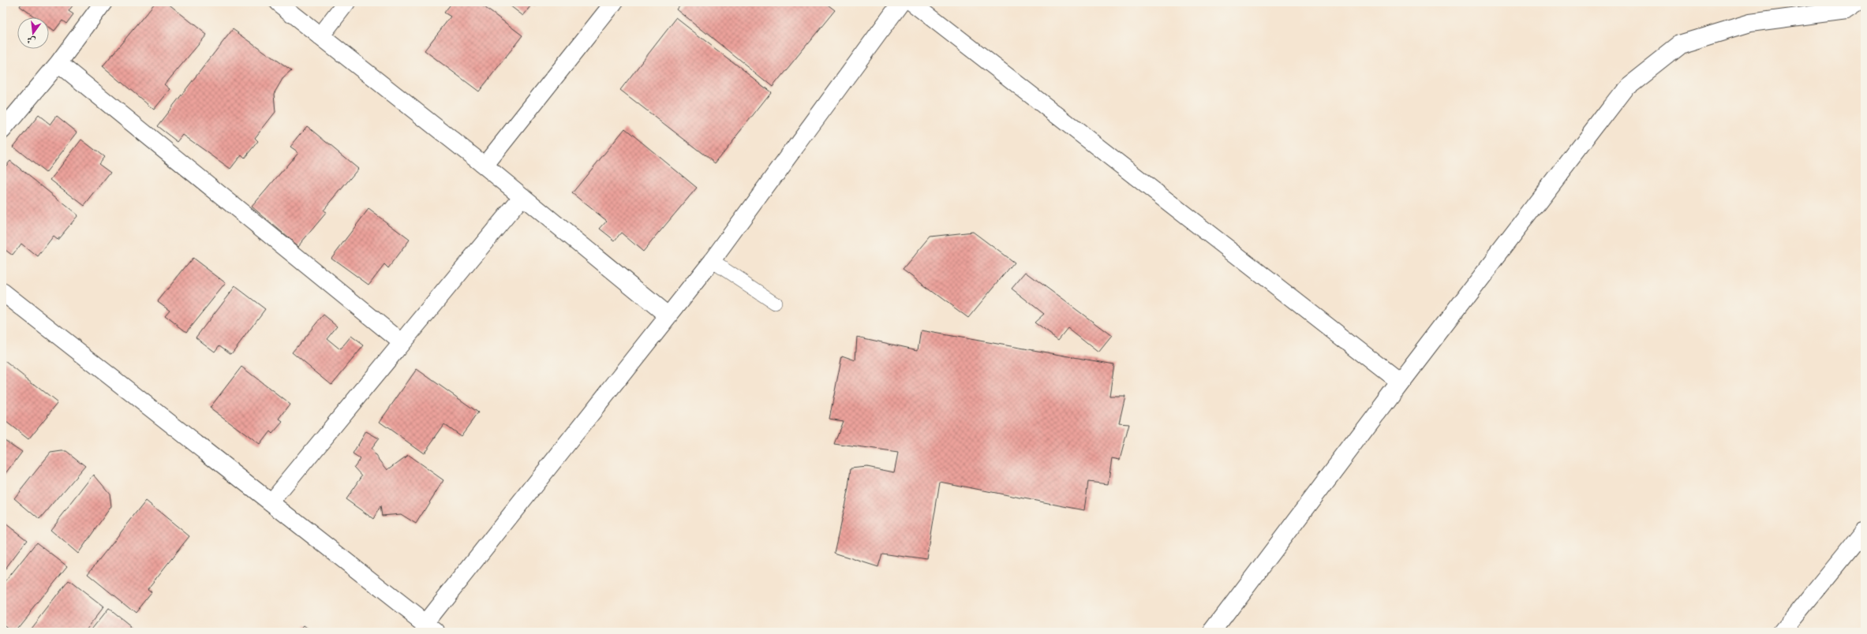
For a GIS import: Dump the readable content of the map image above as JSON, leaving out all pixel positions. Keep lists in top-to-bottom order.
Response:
{
  "north": "bottom"
}
